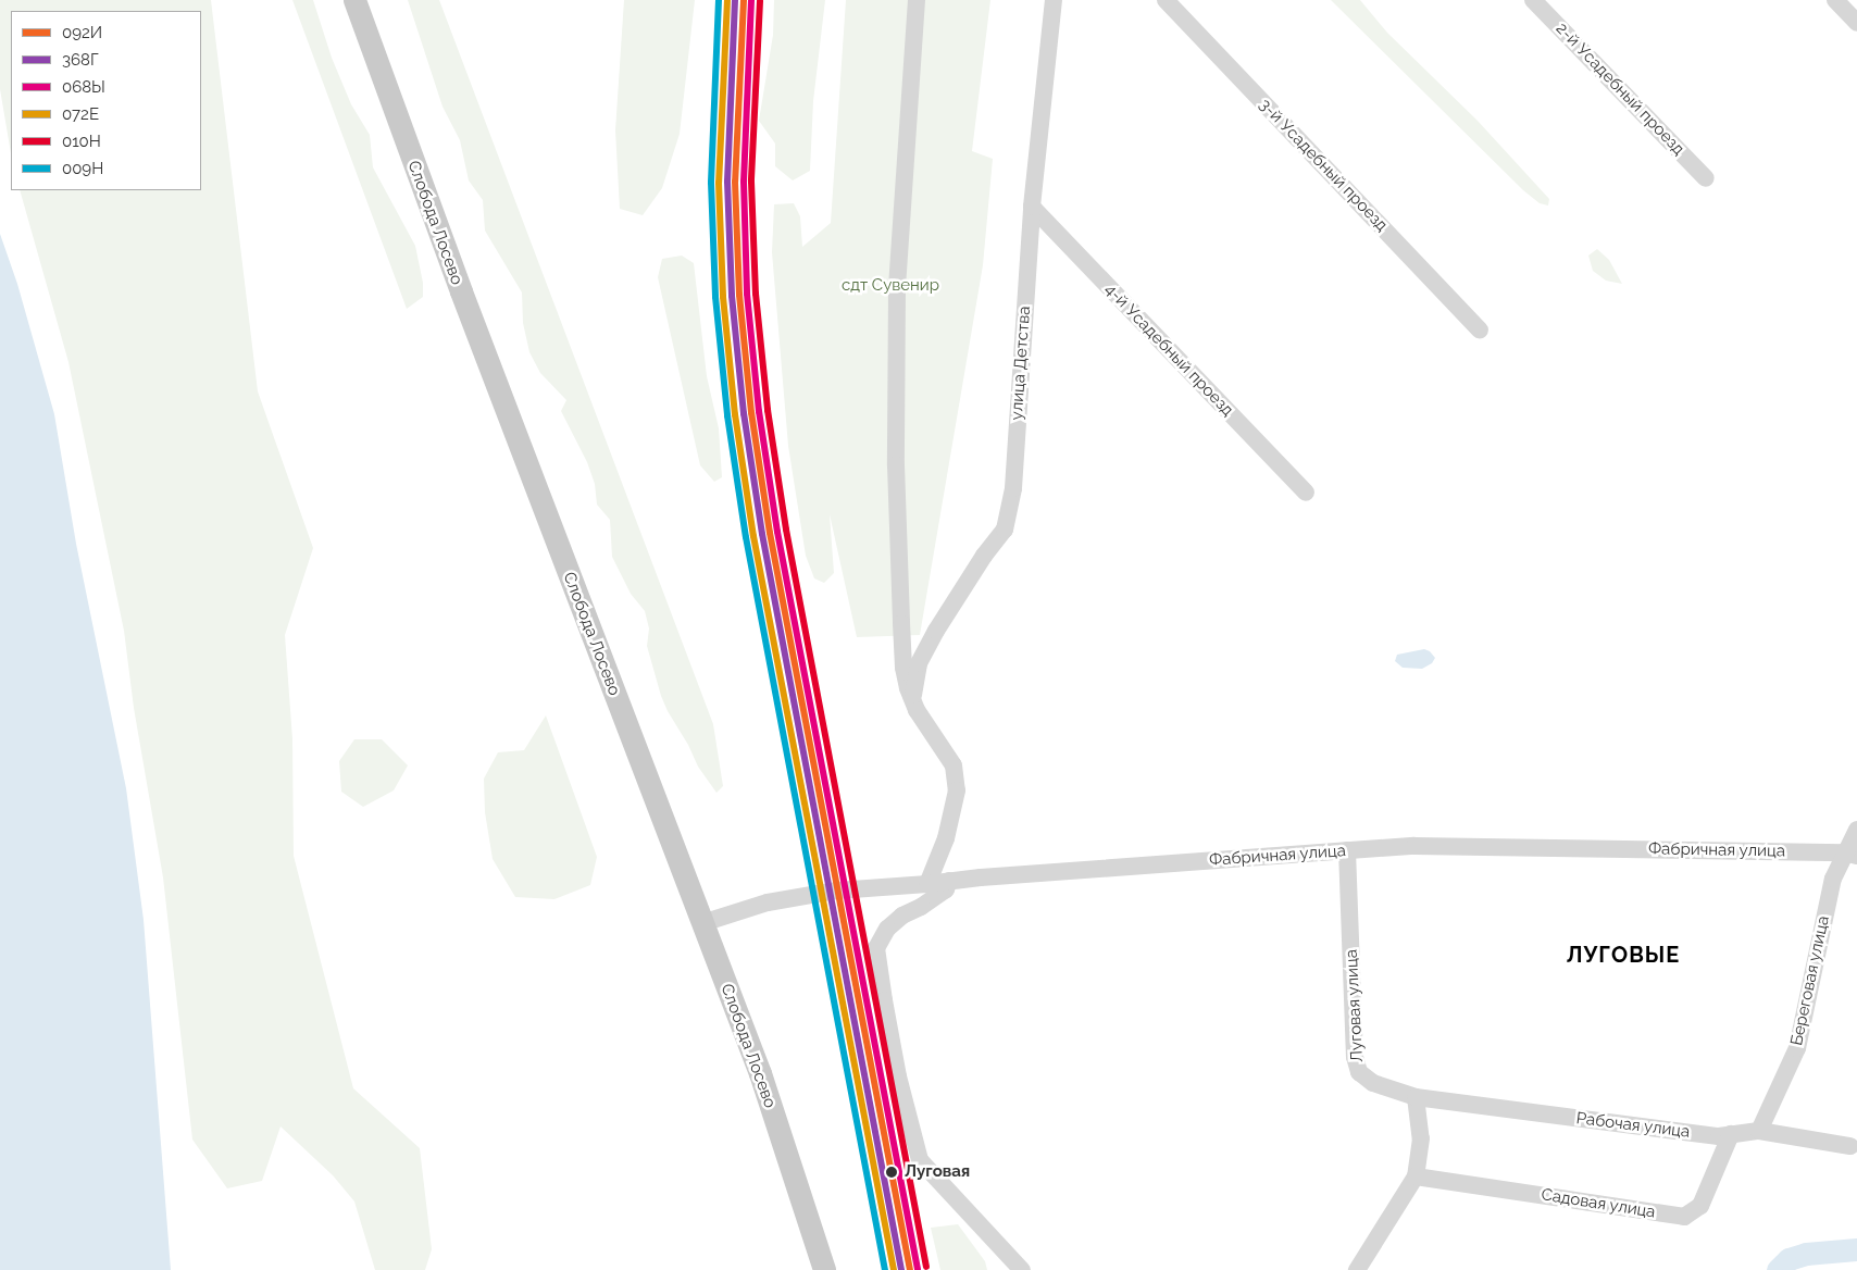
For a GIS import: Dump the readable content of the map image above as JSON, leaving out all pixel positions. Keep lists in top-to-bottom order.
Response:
{
  "streets": {
    "main road": ["Слобода Лосево"],
    "street": [
      "2-й Усадебный проезд",
      "3-й Усадебный проезд",
      "4-й Усадебный проезд",
      "улица Детства",
      "Фабричная улица",
      "Береговая улица",
      "Луговая улица",
      "Рабочая улица",
      "Садовая улица"
    ]
  },
  "crossings": [
    ["Слобода Лосево", "Фабричная улица"],
    ["4-й Усадебный проезд", "улица Детства"],
    ["Фабричная улица", "Береговая улица"],
    ["Фабричная улица", "Луговая улица"],
    ["Береговая улица", "Рабочая улица"],
    ["Луговая улица", "Рабочая улица"],
    ["Рабочая улица", "Садовая улица"]
  ],
  "districts": ["ЛУГОВЫЕ"],
  "parks": ["сдт Сувенир"],
  "places": ["Луговая"],
  "lines": [
    "transit line 092И",
    "transit line 368Г",
    "transit line 068Ы",
    "transit line 072Е",
    "transit line 009Н",
    "transit line 010Н"
  ],
  "legend": [
    "092И",
    "368Г",
    "068Ы",
    "072Е",
    "010Н",
    "009Н"
  ]
}
